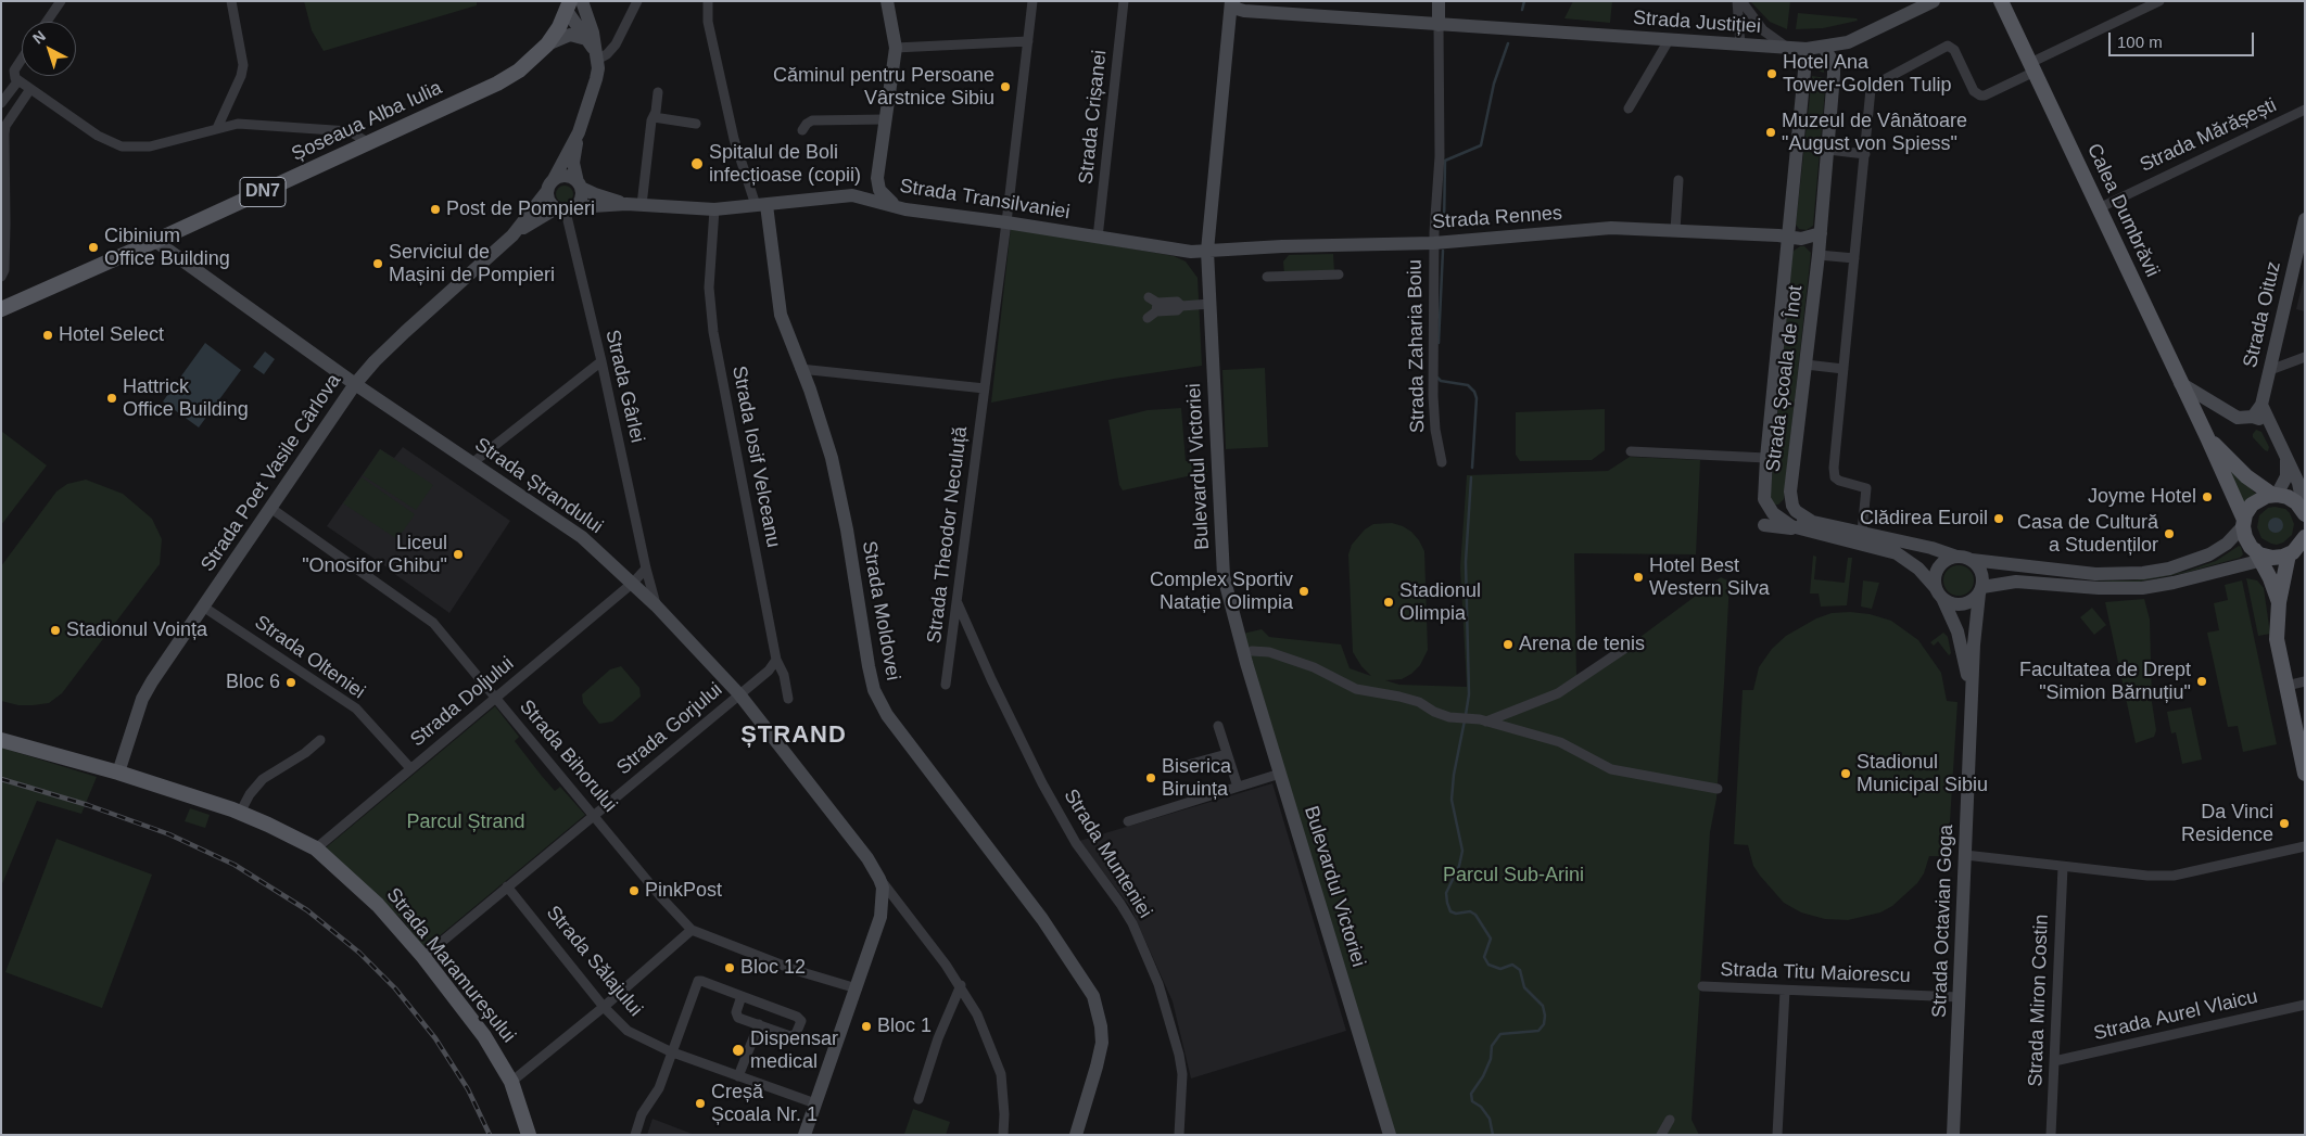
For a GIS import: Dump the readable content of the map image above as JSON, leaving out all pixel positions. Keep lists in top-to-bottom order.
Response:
{
  "streets": {
    "main road": [
      "Șoseaua Alba Iulia",
      "DN7",
      "Calea Dumbrăvii",
      "Strada Maramureșului"
    ],
    "street": [
      "Strada Justiției",
      "Strada Crișanei",
      "Strada Mărășești",
      "Strada Transilvaniei",
      "Strada Rennes",
      "Strada Oituz",
      "Strada Zaharia Boiu",
      "Strada Școala de Înot",
      "Strada Gârlei",
      "Strada Iosif Velceanu",
      "Bulevardul Victoriei",
      "Strada Poet Vasile Cârlova",
      "Strada Ștrandului",
      "Strada Theodor Neculuță",
      "Strada Moldovei",
      "Strada Olteniei",
      "Strada Doljului",
      "Strada Gorjului",
      "Strada Bihorului",
      "Strada Munteniei",
      "Strada Octavian Goga",
      "Strada Sălajului",
      "Strada Titu Maiorescu",
      "Strada Miron Costin",
      "Strada Aurel Vlaicu"
    ]
  },
  "crossings": [
    ["Strada Justiției", "Strada Zaharia Boiu"],
    ["Strada Justiției", "Strada Școala de Înot"],
    ["Strada Justiției", "Bulevardul Victoriei"],
    ["Strada Crișanei", "Strada Transilvaniei"],
    ["Șoseaua Alba Iulia", "Strada Ștrandului"],
    ["Strada Mărășești", "Calea Dumbrăvii"],
    ["Strada Transilvaniei", "Strada Rennes"],
    ["Strada Transilvaniei", "Strada Gârlei"],
    ["Strada Transilvaniei", "Strada Iosif Velceanu"],
    ["Strada Transilvaniei", "Bulevardul Victoriei"],
    ["Strada Transilvaniei", "Strada Poet Vasile Cârlova"],
    ["Strada Transilvaniei", "Strada Theodor Neculuță"],
    ["Strada Transilvaniei", "Strada Moldovei"],
    ["Strada Rennes", "Strada Zaharia Boiu"],
    ["Strada Rennes", "Strada Școala de Înot"],
    ["Strada Rennes", "Bulevardul Victoriei"],
    ["Strada Școala de Înot", "Strada Octavian Goga"],
    ["Strada Gârlei", "Strada Poet Vasile Cârlova"],
    ["Strada Gârlei", "Strada Ștrandului"],
    ["Strada Poet Vasile Cârlova", "Strada Ștrandului"],
    ["Strada Poet Vasile Cârlova", "Strada Olteniei"],
    ["Strada Poet Vasile Cârlova", "Strada Bihorului"],
    ["Strada Poet Vasile Cârlova", "Strada Maramureșului"],
    ["Strada Ștrandului", "Strada Doljului"],
    ["Strada Ștrandului", "Strada Gorjului"],
    ["Strada Ștrandului", "Strada Bihorului"],
    ["Strada Theodor Neculuță", "Strada Munteniei"],
    ["Strada Olteniei", "Strada Doljului"],
    ["Strada Doljului", "Strada Bihorului"],
    ["Strada Doljului", "Strada Maramureșului"],
    ["Strada Gorjului", "Strada Bihorului"],
    ["Strada Gorjului", "Strada Sălajului"],
    ["Strada Gorjului", "Strada Maramureșului"],
    ["Strada Octavian Goga", "Strada Titu Maiorescu"],
    ["Strada Miron Costin", "Strada Aurel Vlaicu"]
  ],
  "districts": ["ȘTRAND"],
  "parks": ["Parcul Ștrand", "Parcul Sub-Arini"],
  "places": [
    "Hotel Ana Tower-Golden Tulip",
    "Căminul pentru Persoane Vârstnice Sibiu",
    "Muzeul de Vânătoare \"August von Spiess\"",
    "Spitalul de Boli infecțioase (copii)",
    "Post de Pompieri",
    "Cibinium Office Building",
    "Serviciul de Mașini de Pompieri",
    "Hotel Select",
    "Hattrick Office Building",
    "Joyme Hotel",
    "Clădirea Euroil",
    "Casa de Cultură a Studenților",
    "Liceul \"Onosifor Ghibu\"",
    "Hotel Best Western Silva",
    "Complex Sportiv Natație Olimpia",
    "Stadionul Olimpia",
    "Stadionul Voința",
    "Arena de tenis",
    "Facultatea de Drept \"Simion Bărnuțiu\"",
    "Bloc 6",
    "Stadionul Municipal Sibiu",
    "Biserica Biruința",
    "Da Vinci Residence",
    "PinkPost",
    "Bloc 12",
    "Bloc 1",
    "Dispensar medical",
    "Creșă Școala Nr. 1"
  ],
  "scale_bar": "100 m",
  "north": "top left"
}
